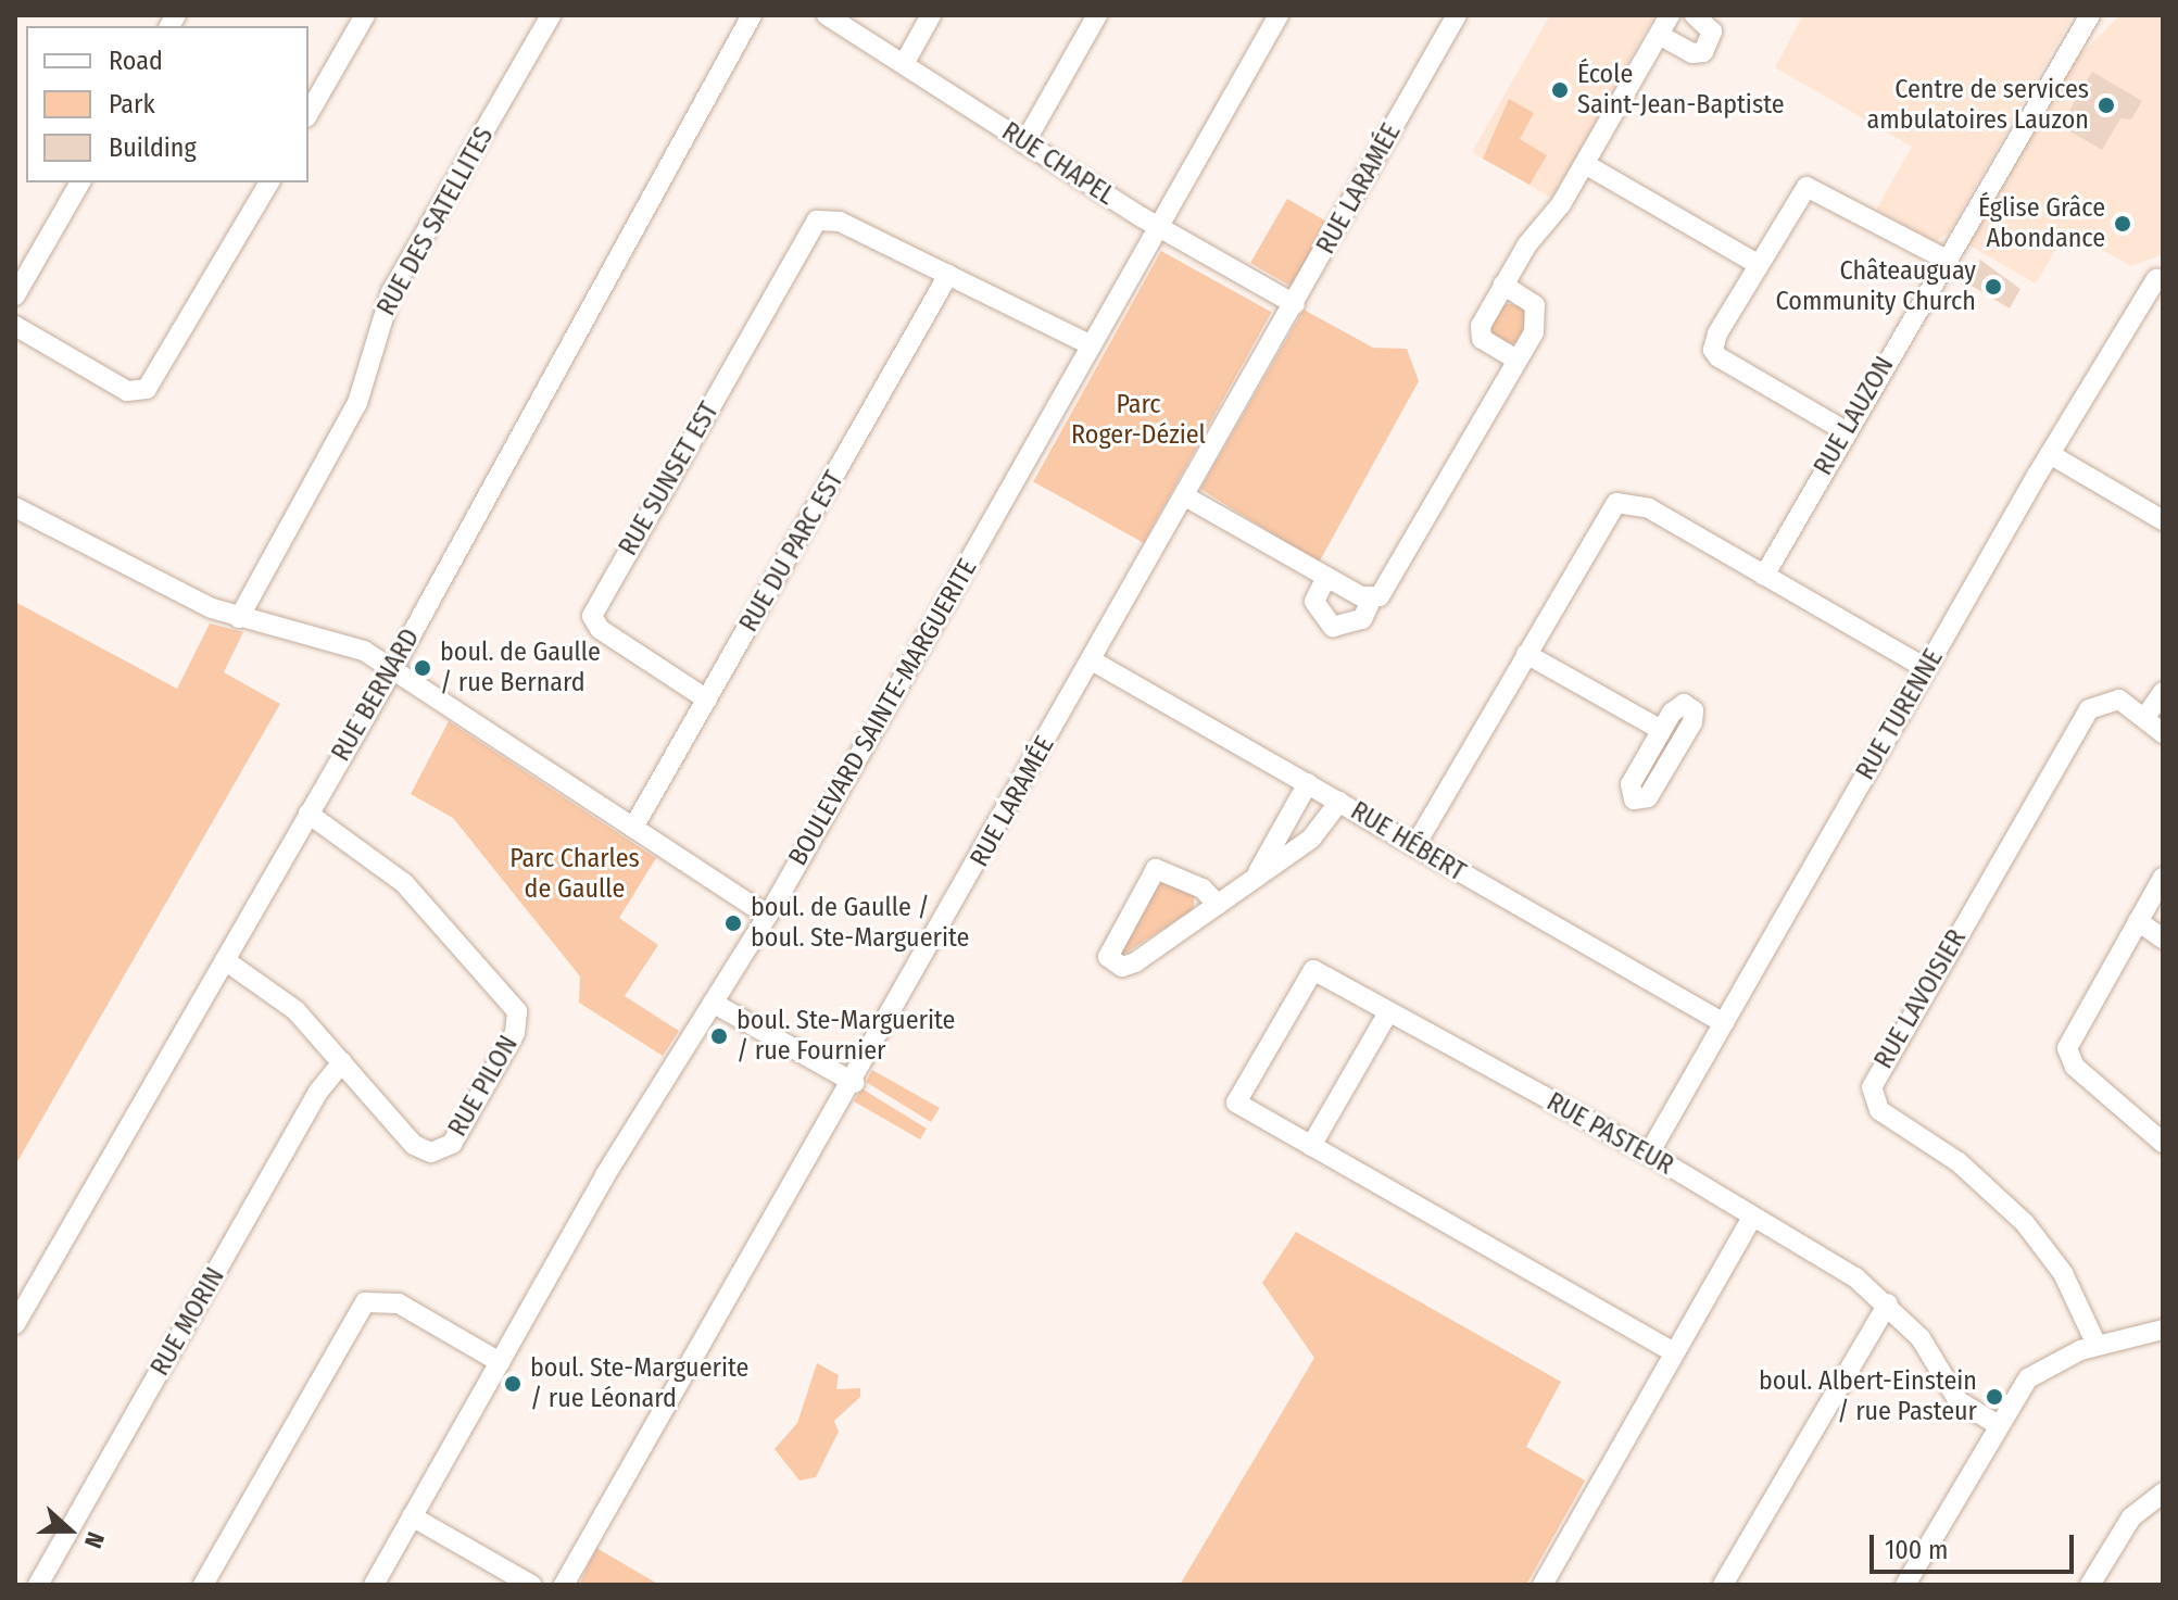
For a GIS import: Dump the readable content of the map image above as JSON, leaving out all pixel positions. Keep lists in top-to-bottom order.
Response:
{
  "streets": {
    "street": [
      "RUE CHAPEL",
      "RUE LARAMÉE",
      "RUE DES SATELLITES",
      "RUE LAUZON",
      "RUE SUNSET EST",
      "RUE DU PARC EST",
      "RUE BERNARD",
      "BOULEVARD SAINTE-MARGUERITE",
      "RUE TURENNE",
      "RUE HÉBERT",
      "RUE LAVOISIER",
      "RUE PILON",
      "RUE PASTEUR",
      "RUE MORIN"
    ]
  },
  "crossings": [
    ["RUE CHAPEL", "RUE LARAMÉE"],
    ["RUE CHAPEL", "BOULEVARD SAINTE-MARGUERITE"],
    ["RUE LARAMÉE", "RUE HÉBERT"],
    ["RUE SUNSET EST", "RUE DU PARC EST"],
    ["RUE BERNARD", "RUE PILON"],
    ["RUE TURENNE", "RUE HÉBERT"],
    ["RUE TURENNE", "RUE PASTEUR"],
    ["RUE PILON", "RUE MORIN"]
  ],
  "parks": ["Parc Roger-Déziel", "Parc Charles de Gaulle"],
  "places": [
    "École Saint-Jean-Baptiste",
    "Centre de services ambulatoires Lauzon",
    "Église Grâce Abondance",
    "Châteauguay Community Church",
    "boul. de Gaulle / rue Bernard",
    "boul. de Gaulle / boul. Ste-Marguerite",
    "boul. Ste-Marguerite / rue Fournier",
    "boul. Ste-Marguerite / rue Léonard",
    "boul. Albert-Einstein / rue Pasteur"
  ],
  "legend": ["Road", "Park", "Building"],
  "scale_bar": "100 m",
  "north": "right"
}
